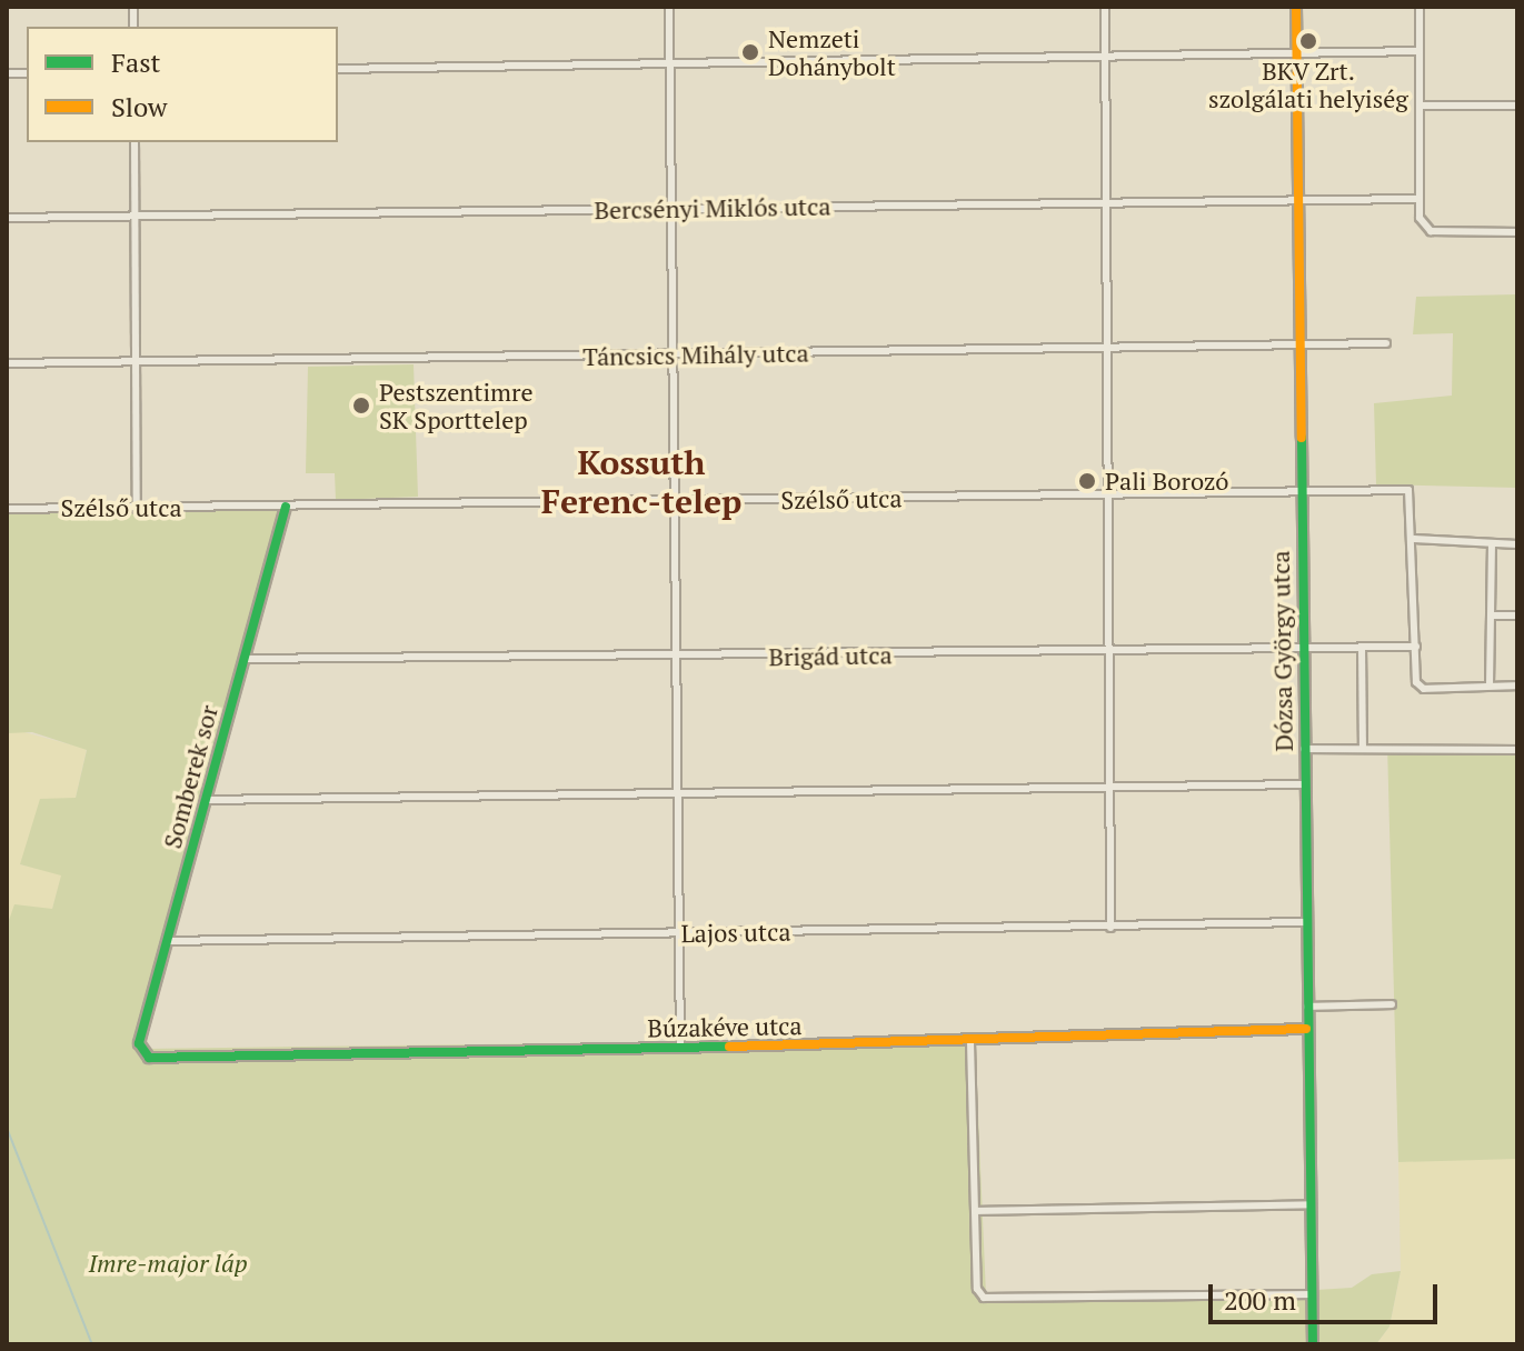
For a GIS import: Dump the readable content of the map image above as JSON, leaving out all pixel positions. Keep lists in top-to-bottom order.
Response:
{
  "streets": {
    "street": [
      "Bercsényi Miklós utca",
      "Táncsics Mihály utca",
      "Szélső utca",
      "Dózsa György utca",
      "Brigád utca",
      "Somberek sor",
      "Lajos utca",
      "Búzakéve utca"
    ]
  },
  "crossings": [
    ["Bercsényi Miklós utca", "Dózsa György utca"],
    ["Táncsics Mihály utca", "Dózsa György utca"],
    ["Szélső utca", "Dózsa György utca"],
    ["Szélső utca", "Somberek sor"],
    ["Dózsa György utca", "Brigád utca"],
    ["Dózsa György utca", "Lajos utca"],
    ["Dózsa György utca", "Búzakéve utca"],
    ["Brigád utca", "Somberek sor"],
    ["Somberek sor", "Lajos utca"],
    ["Somberek sor", "Búzakéve utca"]
  ],
  "districts": ["Kossuth Ferenc-telep"],
  "parks": ["Imre-major láp"],
  "places": [
    "BKV Zrt. szolgálati helyiség",
    "Nemzeti Dohánybolt",
    "Pestszentimre SK Sporttelep",
    "Pali Borozó"
  ],
  "legend": ["Fast", "Slow"],
  "scale_bar": "200 m"
}
